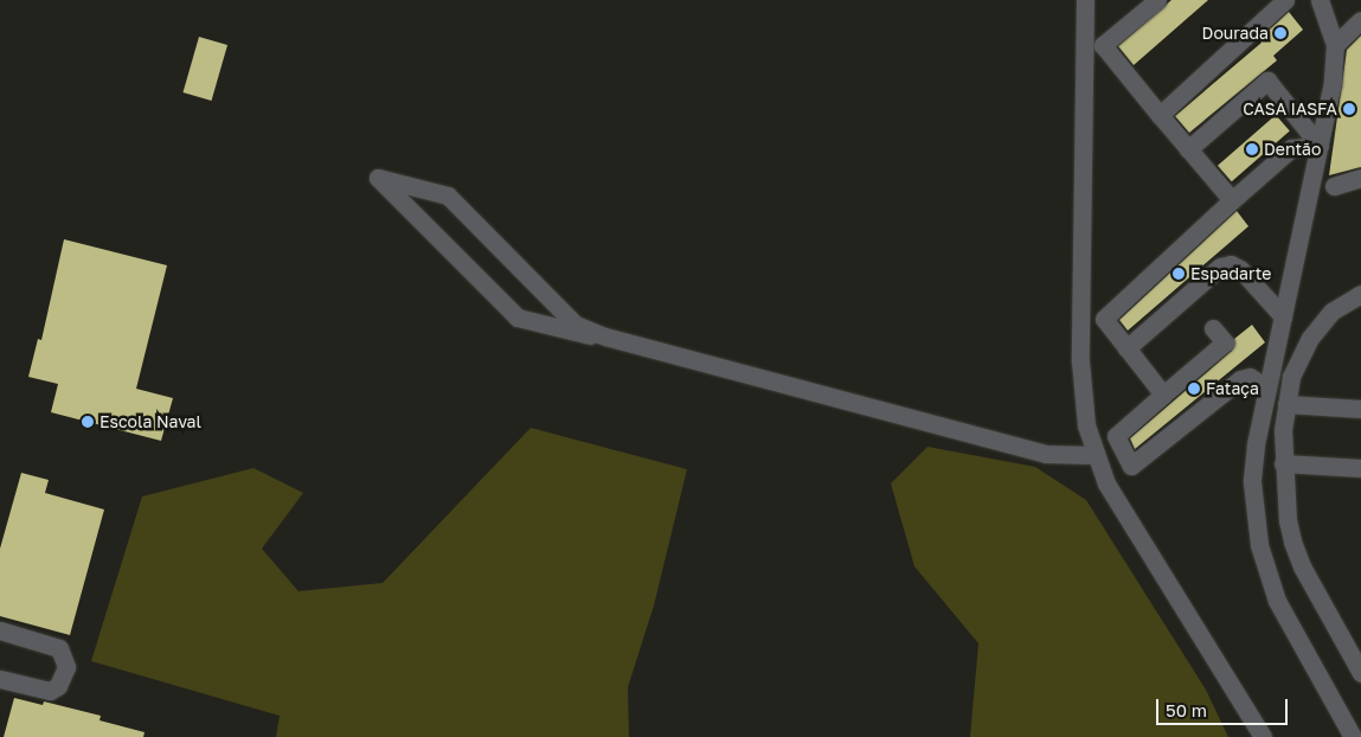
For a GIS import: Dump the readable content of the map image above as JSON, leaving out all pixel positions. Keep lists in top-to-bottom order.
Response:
{
  "places": [
    "Dourada",
    "CASA IASFA",
    "Dentão",
    "Espadarte",
    "Fataça",
    "Escola Naval"
  ],
  "scale_bar": "50 m"
}
